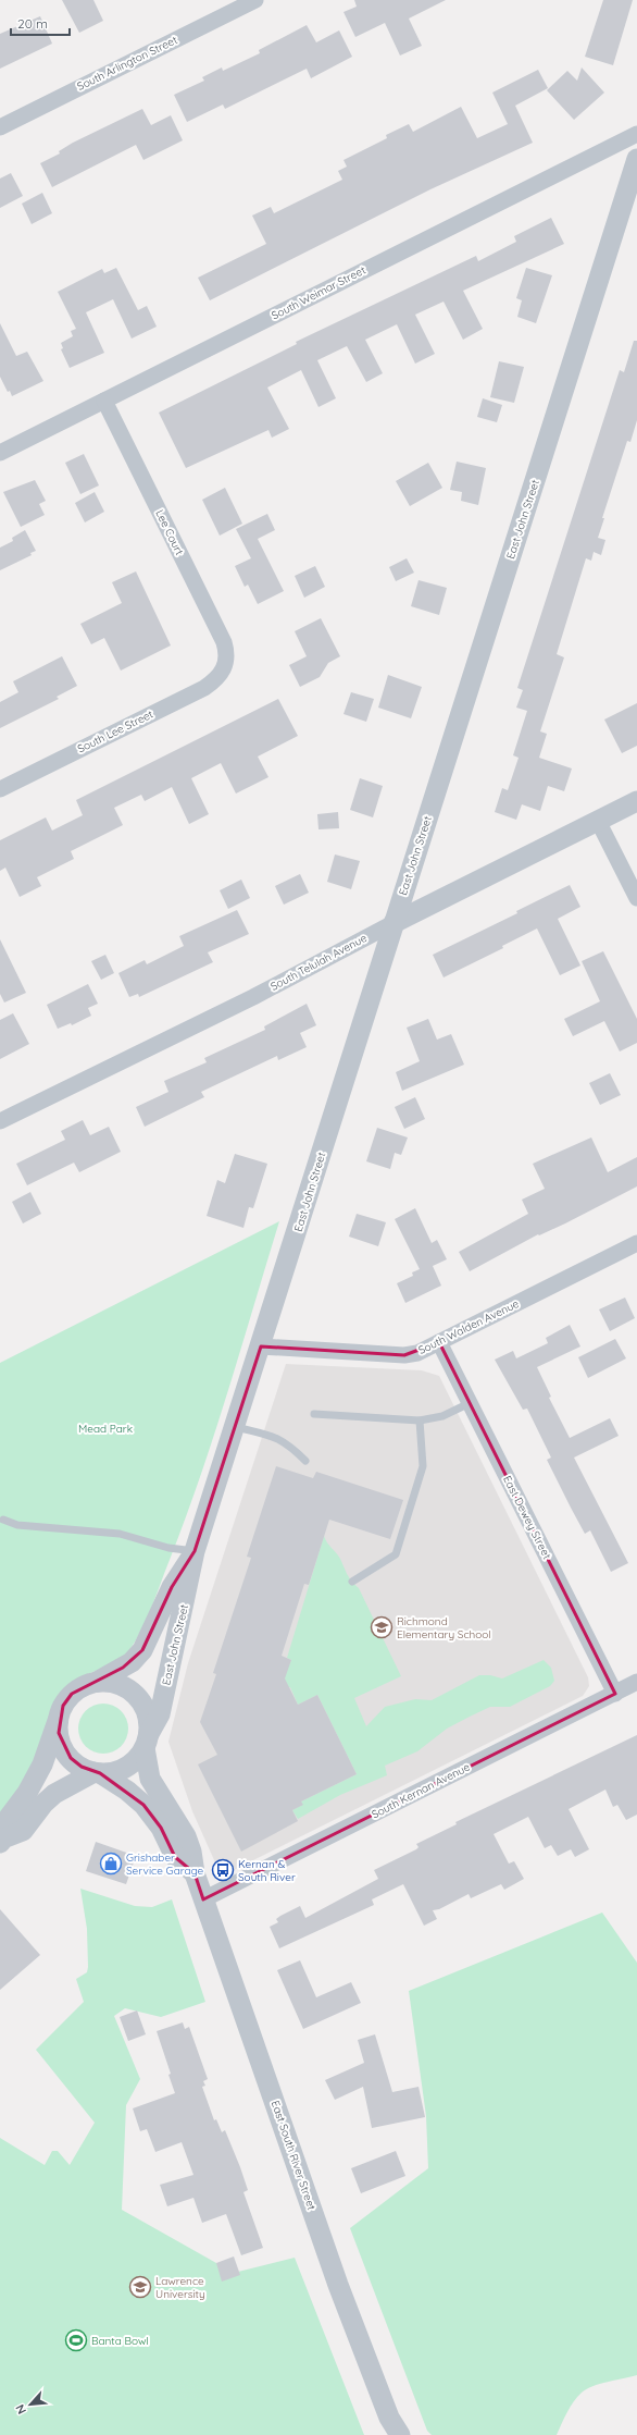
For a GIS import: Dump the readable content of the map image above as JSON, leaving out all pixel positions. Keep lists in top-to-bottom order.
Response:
{
  "streets": {
    "street": [
      "South Arlington Street",
      "South Weimar Street",
      "East John Street",
      "Lee Court",
      "South Lee Street",
      "South Telulah Avenue",
      "South Walden Avenue",
      "East Dewey Street",
      "South Kernan Avenue",
      "East South River Street"
    ]
  },
  "crossings": [
    ["South Weimar Street", "Lee Court"],
    ["East John Street", "South Telulah Avenue"],
    ["East John Street", "South Walden Avenue"],
    ["East John Street", "East South River Street"],
    ["Lee Court", "South Lee Street"],
    ["South Walden Avenue", "East Dewey Street"],
    ["East Dewey Street", "South Kernan Avenue"],
    ["South Kernan Avenue", "East South River Street"]
  ],
  "parks": ["Mead Park"],
  "places": {
    "school or university": ["Richmond Elementary School", "Lawrence University"],
    "shop": ["Grishaber Service Garage"],
    "bus stop": ["Kernan & South River"],
    "sports": ["Banta Bowl"]
  },
  "scale_bar": "20 m",
  "north": "bottom left"
}
